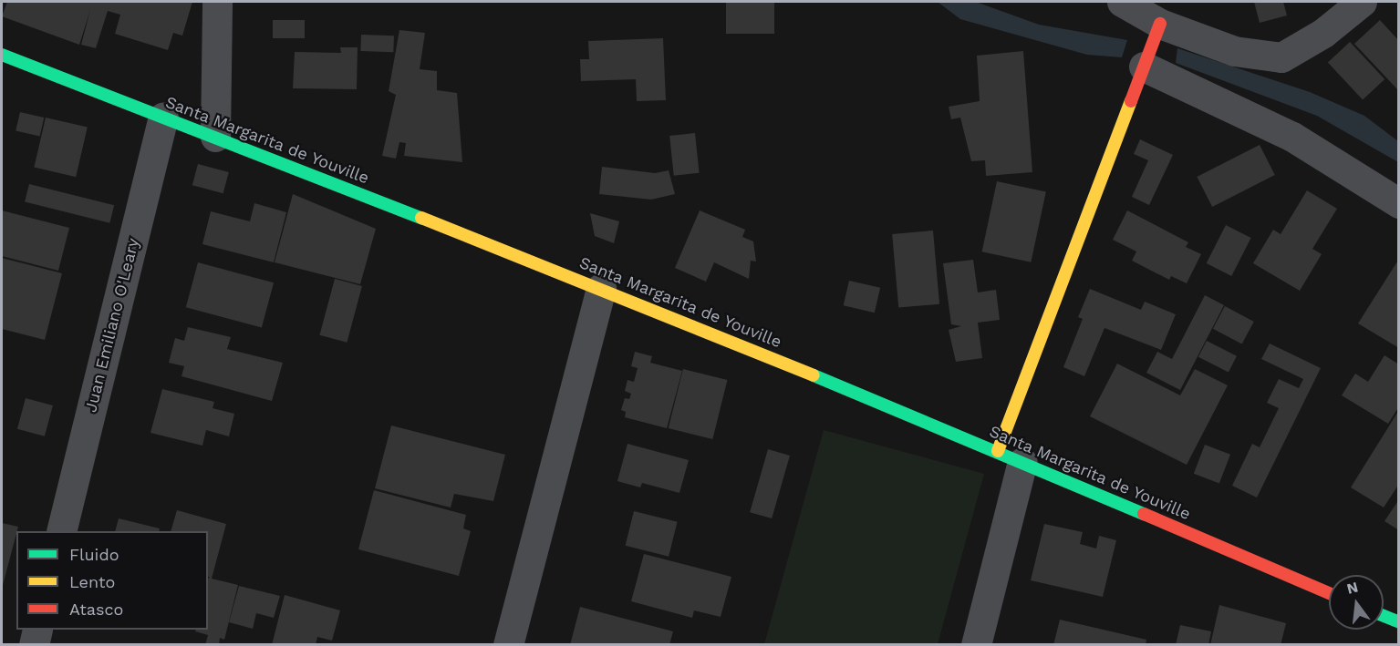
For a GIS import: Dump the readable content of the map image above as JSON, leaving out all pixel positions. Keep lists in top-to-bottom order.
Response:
{
  "streets": {
    "main road": ["Santa Margarita de Youville"],
    "street": ["Juan Emiliano O'Leary"]
  },
  "crossings": [
    ["Santa Margarita de Youville", "Juan Emiliano O'Leary"]
  ],
  "legend": ["Fluido", "Lento", "Atasco"],
  "north": "top"
}
